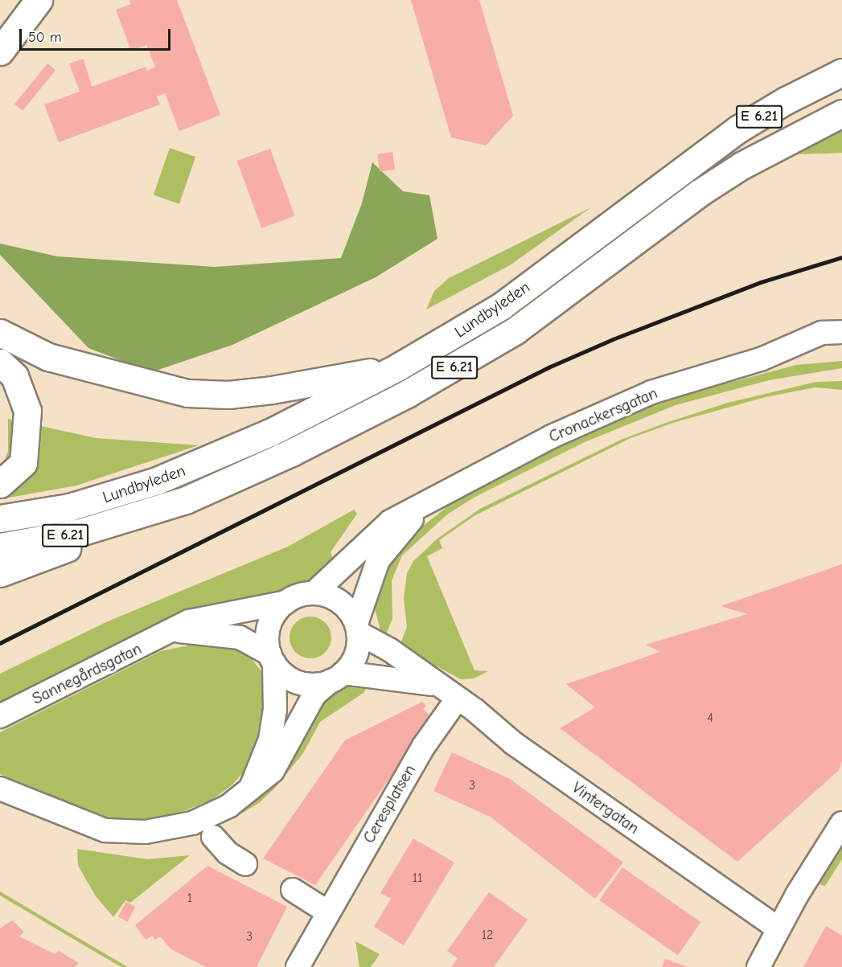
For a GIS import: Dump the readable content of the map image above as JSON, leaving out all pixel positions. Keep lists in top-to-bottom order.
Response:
{
  "streets": {
    "main road": ["E 6.21", "Lundbyleden"],
    "street": [
      "Cronackersgatan",
      "Sannegårdsgatan",
      "Ceresplatsen",
      "Vintergatan"
    ]
  },
  "crossings": [
    ["Cronackersgatan", "Sannegårdsgatan"],
    ["Cronackersgatan", "Vintergatan"],
    ["Sannegårdsgatan", "Vintergatan"],
    ["Ceresplatsen", "Vintergatan"]
  ],
  "house_numbers": [
    "4",
    "3",
    "11",
    "1",
    "12",
    "3"
  ],
  "scale_bar": "50 m"
}
